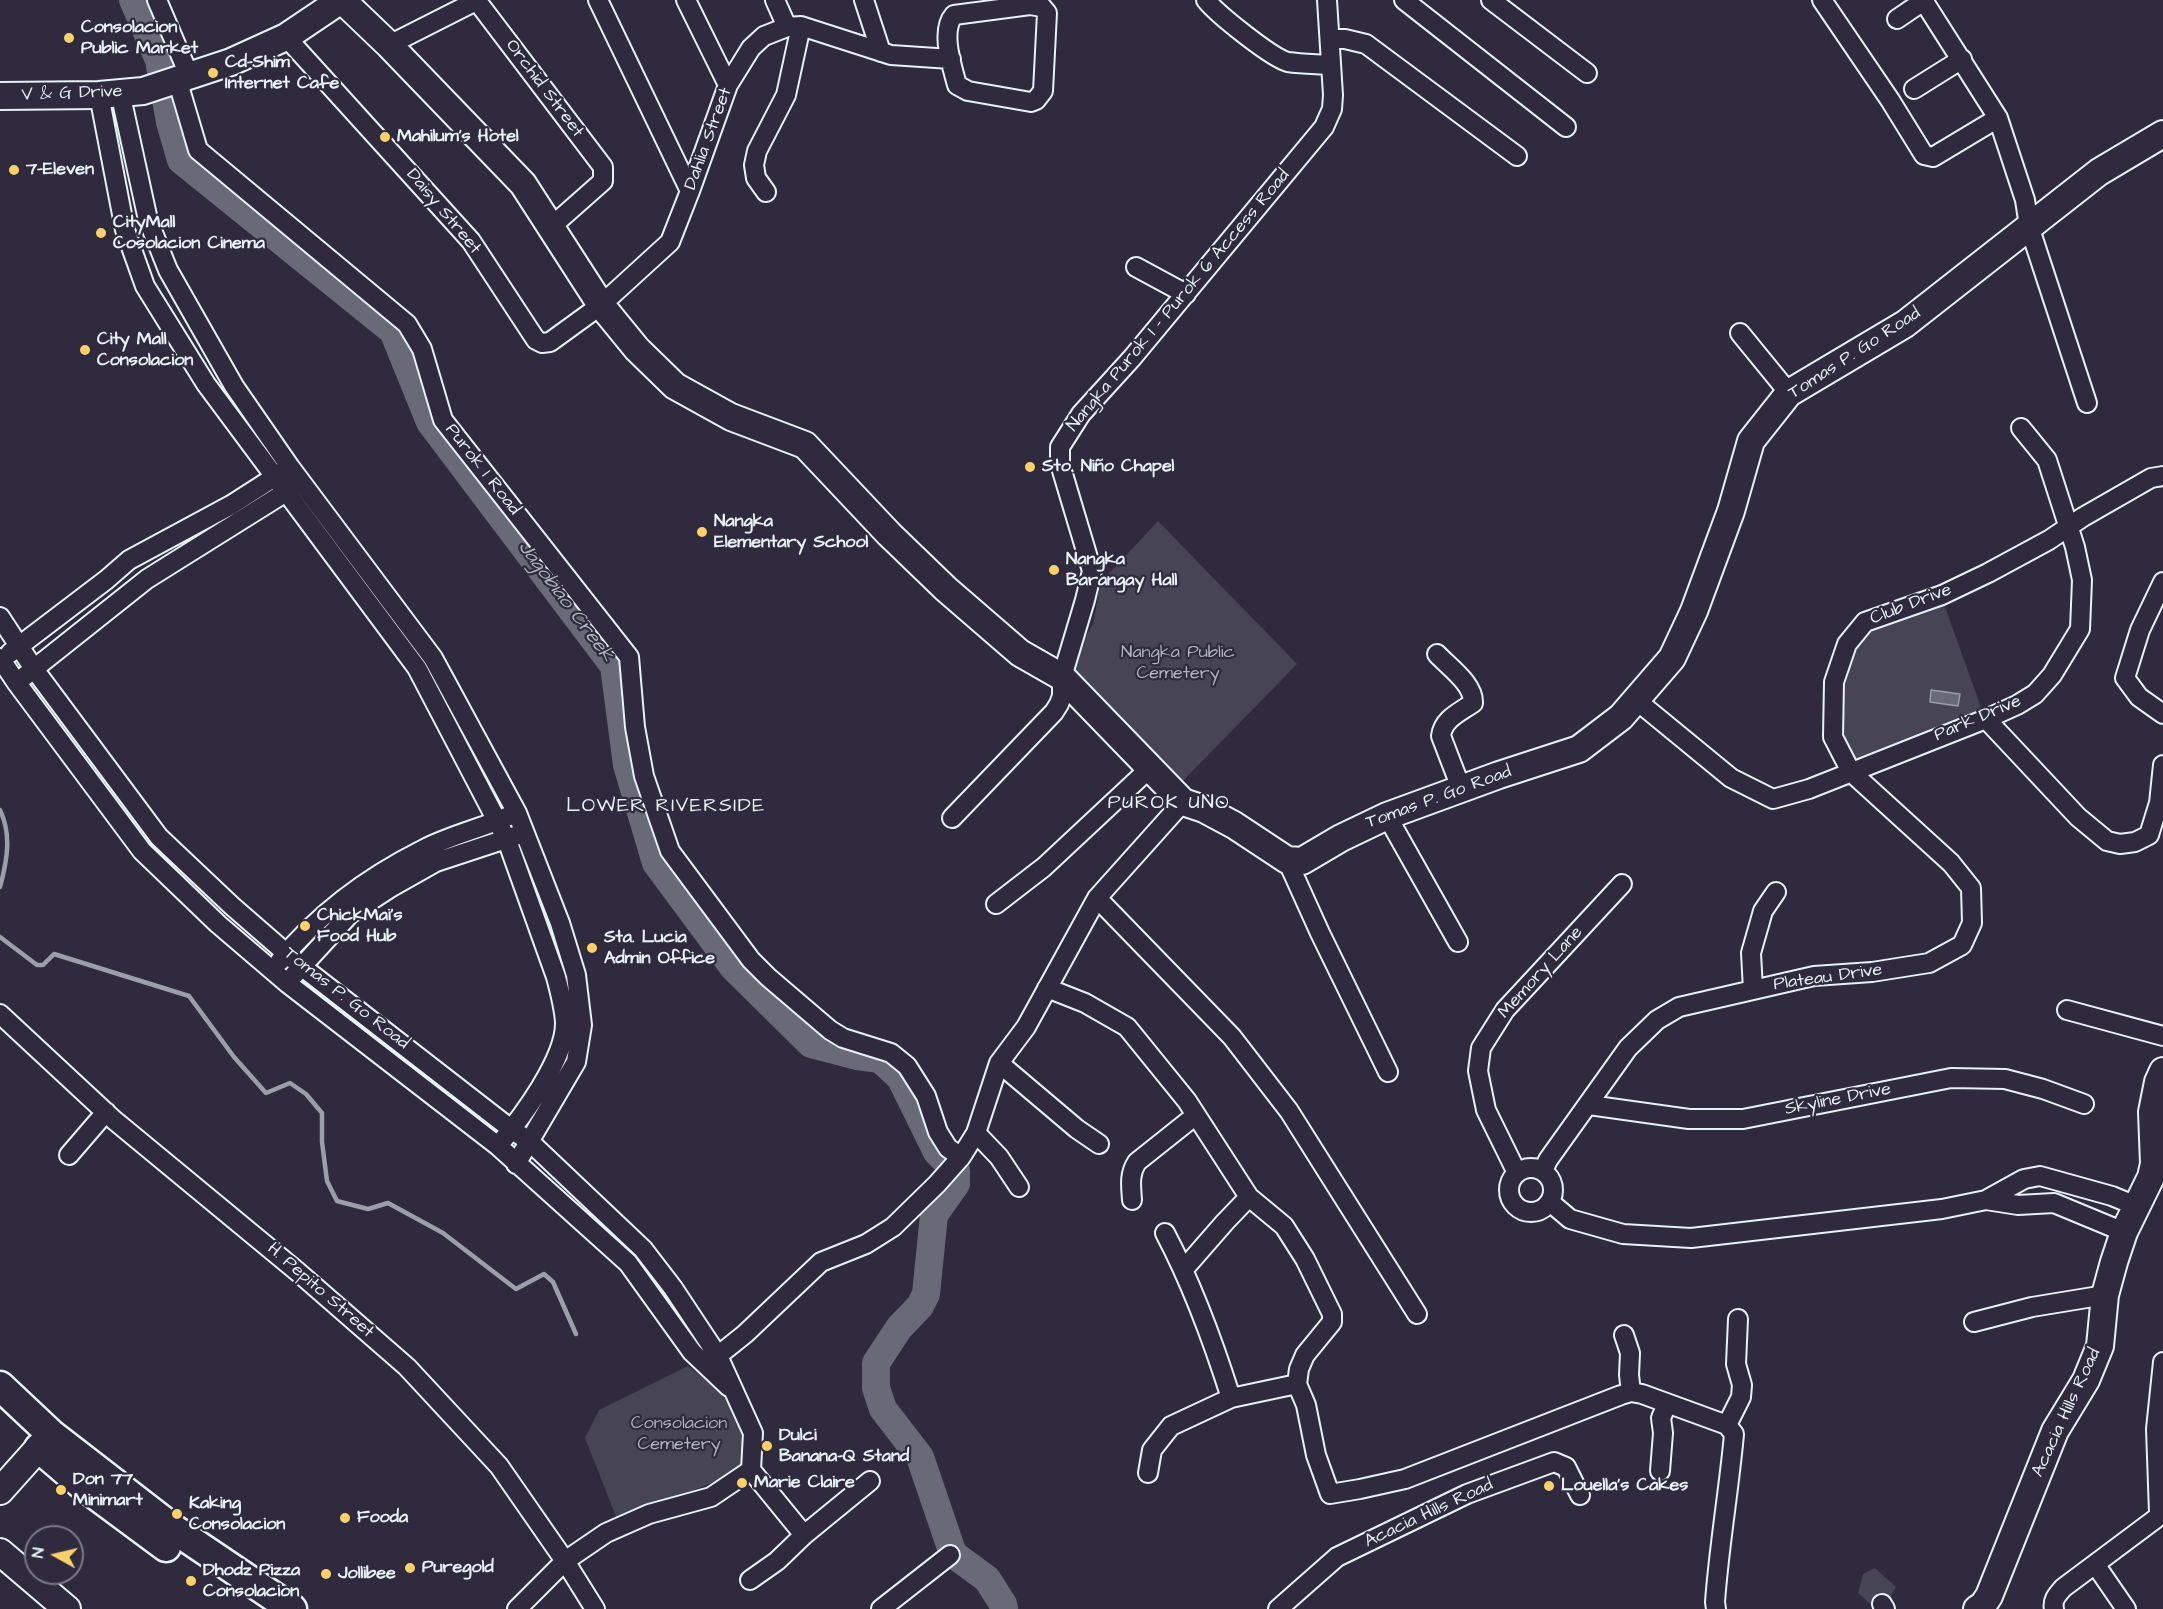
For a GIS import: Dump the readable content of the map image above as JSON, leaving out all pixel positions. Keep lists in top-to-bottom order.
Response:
{
  "streets": {
    "street": [
      "Orchid Street",
      "V & G Drive",
      "Dahlia Street",
      "Daisy Street",
      "Nangka Purok 1 - Purok 6 Access Road",
      "Tomas P. Go Road",
      "Purok 1 Road",
      "Club Drive",
      "Park Drive",
      "Memory Lane",
      "Plateau Drive",
      "Skyline Drive",
      "H. Pepito Street",
      "Acacia Hills Road"
    ]
  },
  "crossings": [
    ["V & G Drive", "Daisy Street"],
    ["V & G Drive", "Purok 1 Road"],
    ["Dahlia Street", "Daisy Street"],
    ["Tomas P. Go Road", "Park Drive"],
    ["Club Drive", "Park Drive"],
    ["Club Drive", "Plateau Drive"],
    ["Park Drive", "Plateau Drive"],
    ["Memory Lane", "Plateau Drive"],
    ["Plateau Drive", "Skyline Drive"]
  ],
  "districts": ["PUROK UNO", "LOWER RIVERSIDE"],
  "water": ["Jagobiao Creek"],
  "parks": ["Nangka Public Cemetery", "Consolacion Cemetery"],
  "places": [
    "Consolacion Public Market",
    "Cd-Shim Internet Cafe",
    "Mahilum's Hotel",
    "7-Eleven",
    "CityMall Cosolacion Cinema",
    "City Mall Consolacion",
    "Sto. Niño Chapel",
    "Nangka Elementary School",
    "Nangka Barangay Hall",
    "ChickMai's Food Hub",
    "Sta. Lucia Admin Office",
    "Dulci Banana-Q Stand",
    "Marie Claire",
    "Louella's Cakes",
    "Don 77 Minimart",
    "Kaking Consolacion",
    "Fooda",
    "Puregold",
    "Jollibee",
    "Dhodz Pizza Consolacion"
  ],
  "north": "left"
}
